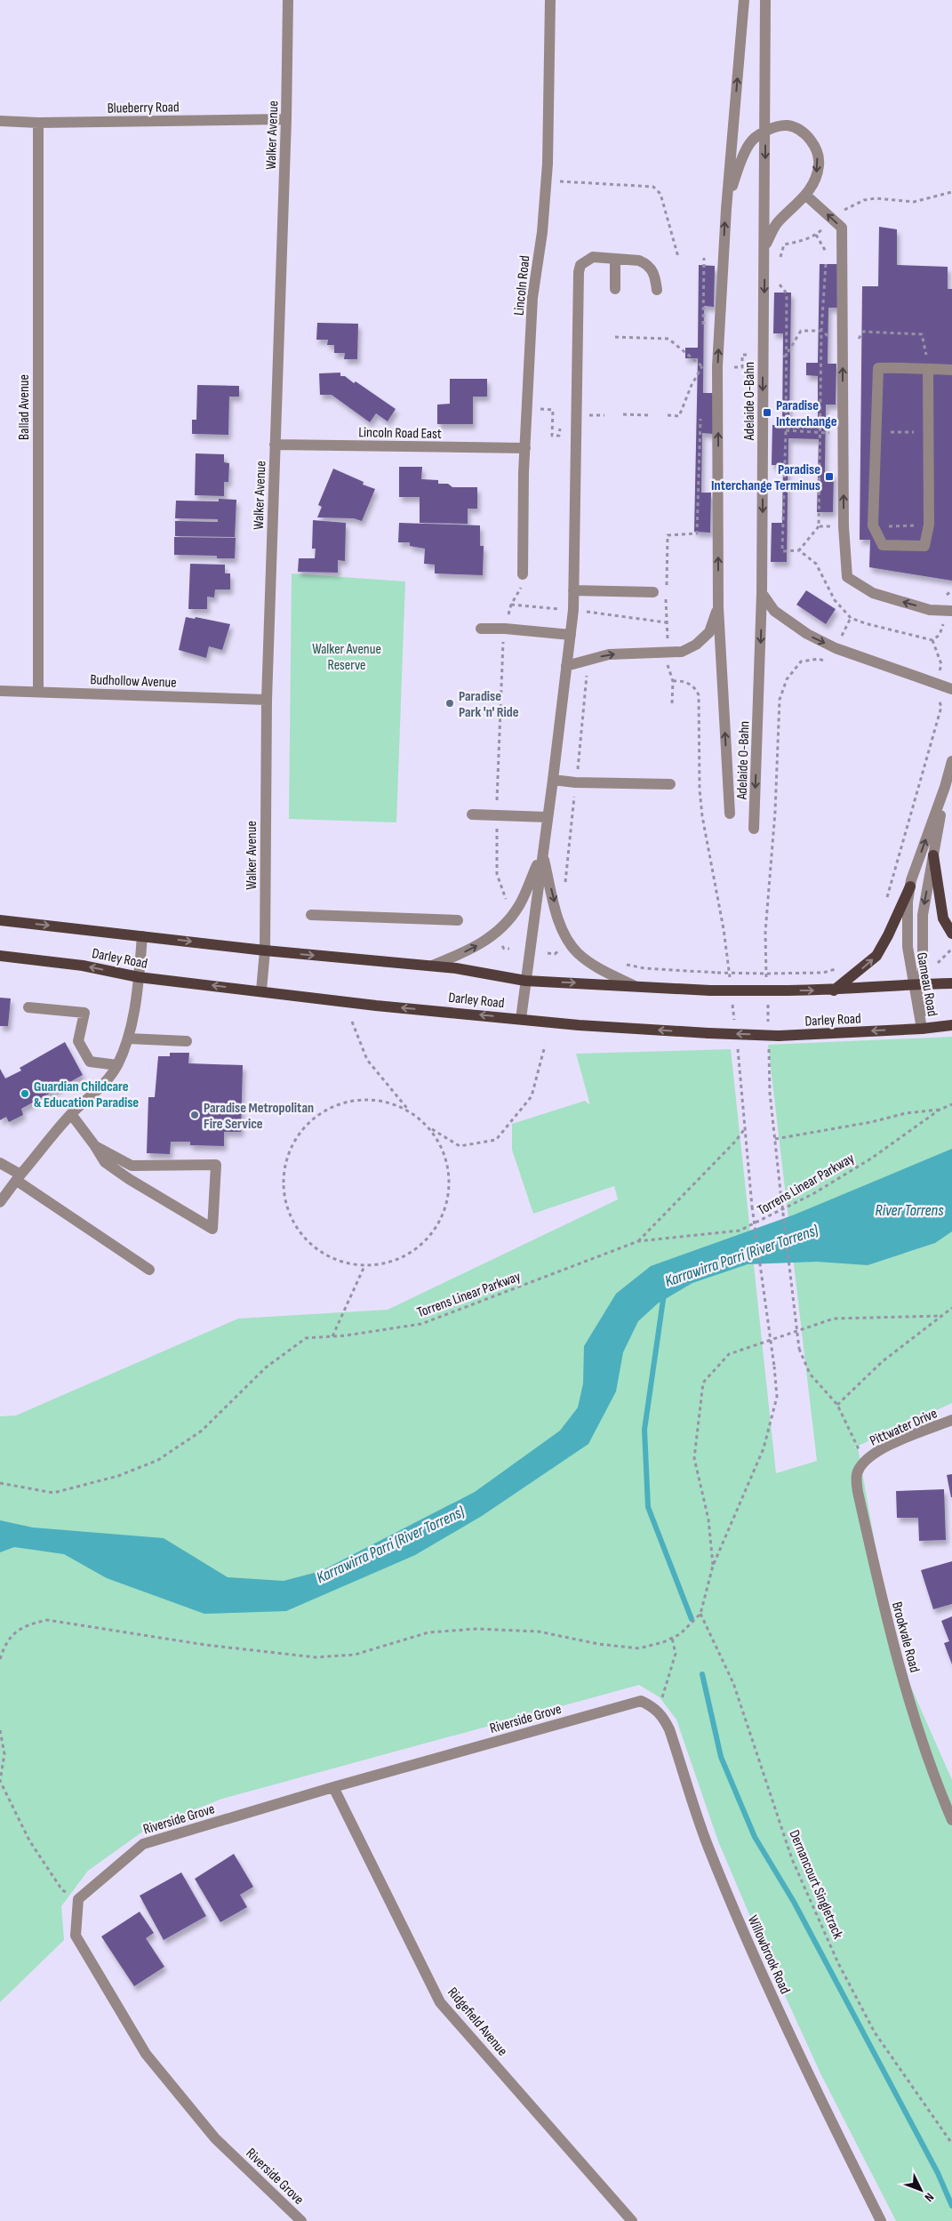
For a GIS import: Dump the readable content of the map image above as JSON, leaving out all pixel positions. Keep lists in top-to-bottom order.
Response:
{
  "streets": {
    "main road": ["Darley Road"],
    "street": [
      "Blueberry Road",
      "Walker Avenue",
      "Lincoln Road",
      "Adelaide O-Bahn",
      "Ballad Avenue",
      "Lincoln Road East",
      "Budhollow Avenue",
      "Gameau Road",
      "Pittwater Drive",
      "Brookvale Road",
      "Riverside Grove",
      "Willowbrook Road",
      "Ridgefield Avenue"
    ],
    "path": ["Torrens Linear Parkway", "Dernancourt Singletrack"]
  },
  "crossings": [
    ["Blueberry Road", "Walker Avenue"],
    ["Blueberry Road", "Ballad Avenue"],
    ["Walker Avenue", "Lincoln Road East"],
    ["Walker Avenue", "Budhollow Avenue"],
    ["Walker Avenue", "Darley Road"],
    ["Lincoln Road", "Lincoln Road East"],
    ["Ballad Avenue", "Budhollow Avenue"],
    ["Darley Road", "Gameau Road"],
    ["Pittwater Drive", "Brookvale Road"],
    ["Riverside Grove", "Willowbrook Road"],
    ["Riverside Grove", "Ridgefield Avenue"]
  ],
  "water": ["River Torrens", "Karrawirra Parri (River Torrens)"],
  "parks": ["Walker Avenue Reserve"],
  "places": {
    "transit": ["Paradise Interchange", "Paradise Interchange Terminus"],
    "other": ["Paradise Park 'n' Ride", "Guardian Childcare & Education Paradise", "Paradise Metropolitan Fire Service"]
  },
  "north": "bottom right"
}
